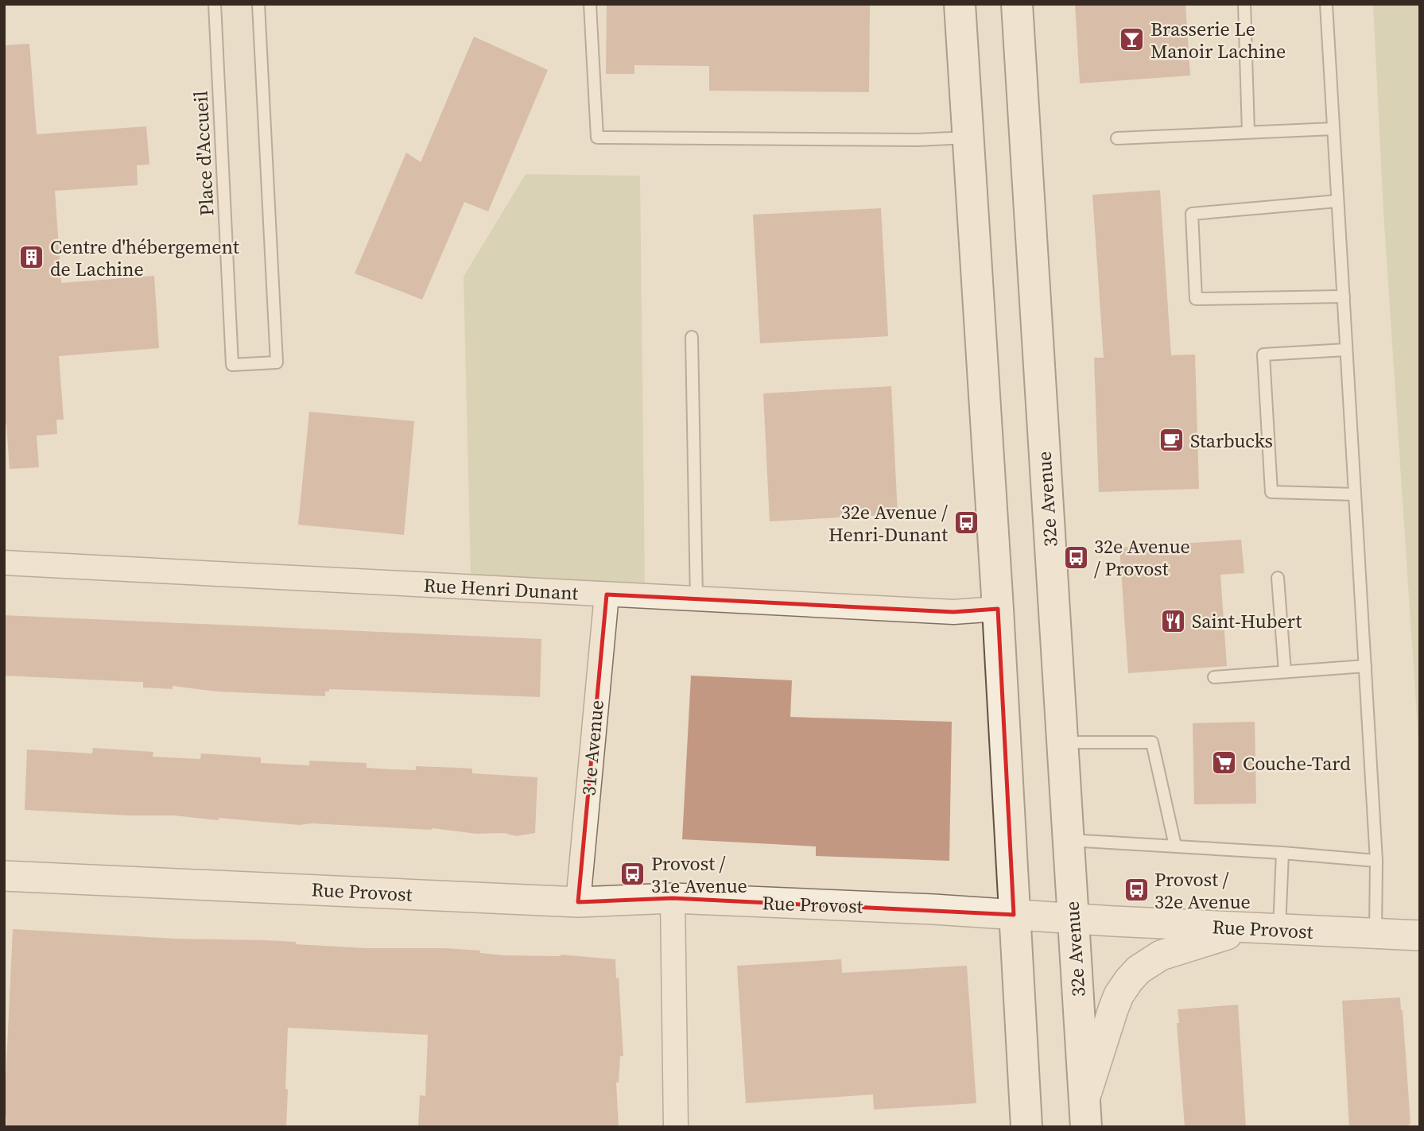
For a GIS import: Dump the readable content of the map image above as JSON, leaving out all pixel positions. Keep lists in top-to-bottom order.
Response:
{
  "streets": {
    "main road": ["32e Avenue"],
    "street": ["Rue Henri Dunant", "31e Avenue", "Rue Provost"],
    "lane": ["Place d'Accueil"]
  },
  "crossings": [
    ["32e Avenue", "Rue Provost"],
    ["Rue Henri Dunant", "31e Avenue"],
    ["31e Avenue", "Rue Provost"]
  ],
  "places": {
    "bar": ["Brasserie Le Manoir Lachine"],
    "building": ["Centre d'hébergement de Lachine"],
    "cafe": ["Starbucks"],
    "bus stop": [
      "32e Avenue / Henri-Dunant",
      "32e Avenue / Provost",
      "Provost / 31e Avenue",
      "Provost / 32e Avenue"
    ],
    "restaurant": ["Saint-Hubert"],
    "supermarket": ["Couche-Tard"]
  }
}
